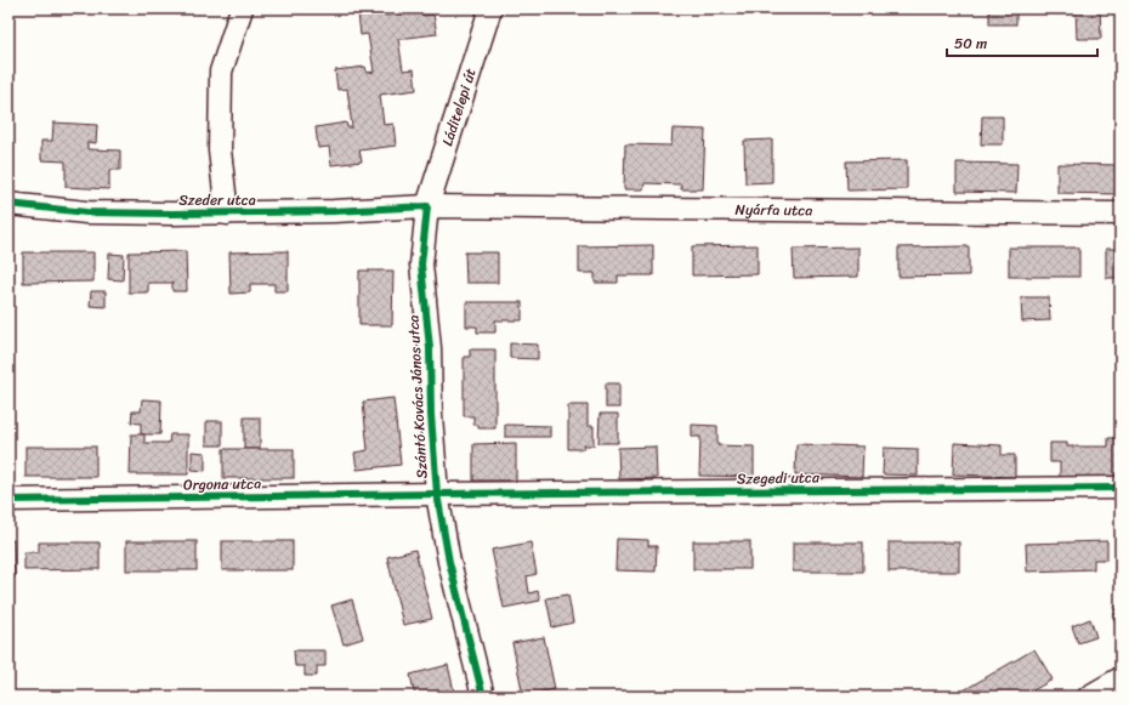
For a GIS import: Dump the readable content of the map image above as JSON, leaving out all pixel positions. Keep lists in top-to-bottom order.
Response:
{
  "streets": {
    "street": [
      "Láditelepi út",
      "Szeder utca",
      "Nyárfa utca",
      "Szántó Kovács János utca",
      "Szegedi utca",
      "Orgona utca"
    ]
  },
  "crossings": [
    ["Láditelepi út", "Szeder utca"],
    ["Láditelepi út", "Nyárfa utca"],
    ["Láditelepi út", "Szántó Kovács János utca"],
    ["Szeder utca", "Nyárfa utca"],
    ["Szeder utca", "Szántó Kovács János utca"],
    ["Nyárfa utca", "Szántó Kovács János utca"],
    ["Szántó Kovács János utca", "Szegedi utca"],
    ["Szántó Kovács János utca", "Orgona utca"],
    ["Szegedi utca", "Orgona utca"]
  ],
  "scale_bar": "50 m"
}
